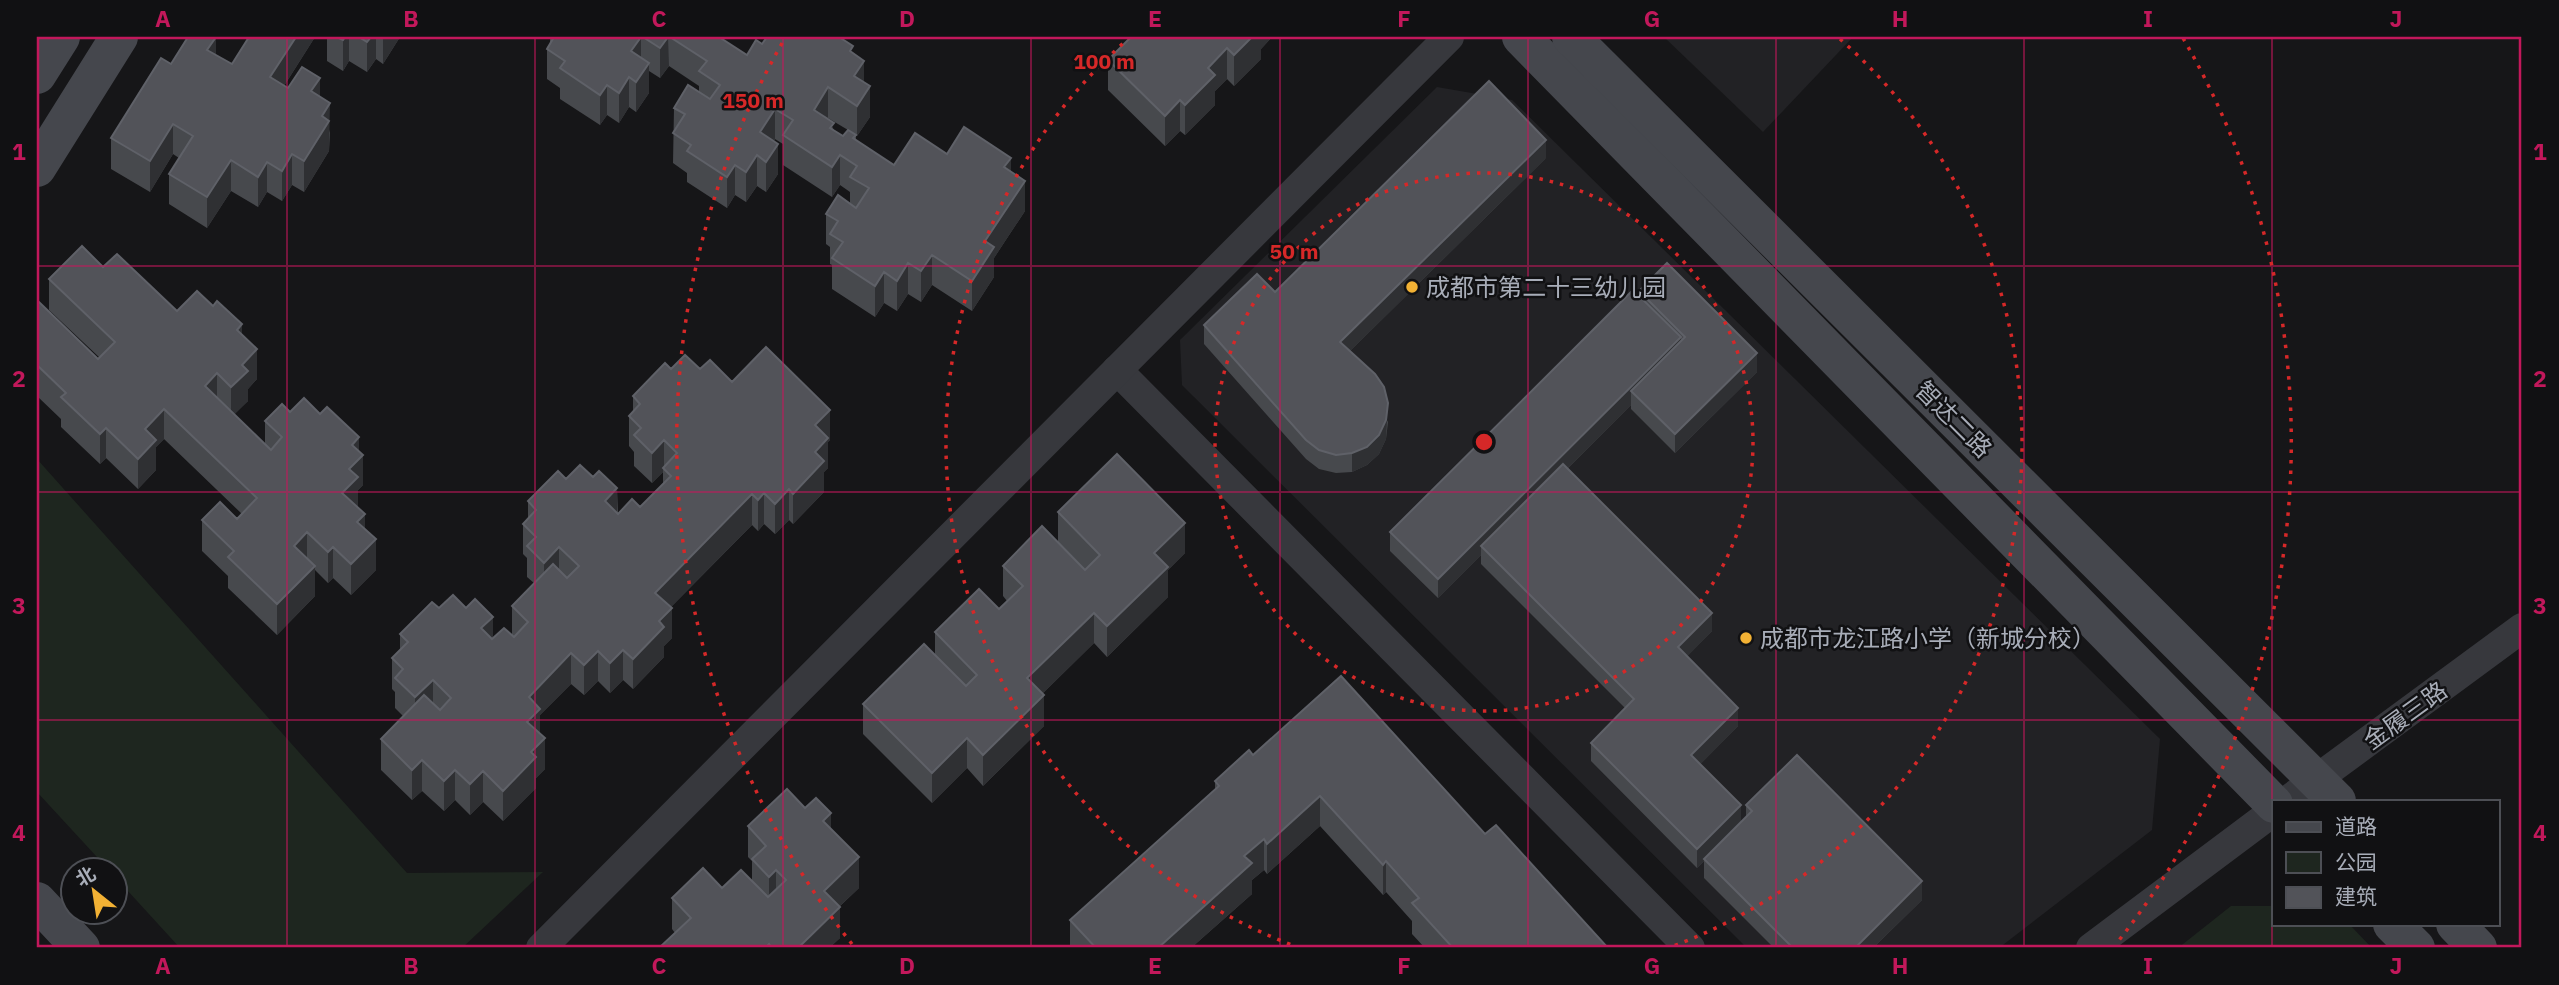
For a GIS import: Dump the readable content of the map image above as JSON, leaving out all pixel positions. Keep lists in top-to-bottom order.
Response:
{
  "streets": {
    "street": ["智达二路", "金履三路"]
  },
  "crossings": [
    ["智达二路", "金履三路"]
  ],
  "places": ["成都市第二十三幼儿园", "成都市龙江路小学（新城分校）"],
  "legend": ["道路", "公园", "建筑"],
  "north": "top left",
  "grid": {
    "columns": [
      "A",
      "B",
      "C",
      "D",
      "E",
      "F",
      "G",
      "H",
      "I",
      "J"
    ],
    "rows": [
      "1",
      "2",
      "3",
      "4"
    ]
  },
  "rings": ["100 m", "150 m", "50 m"]
}
